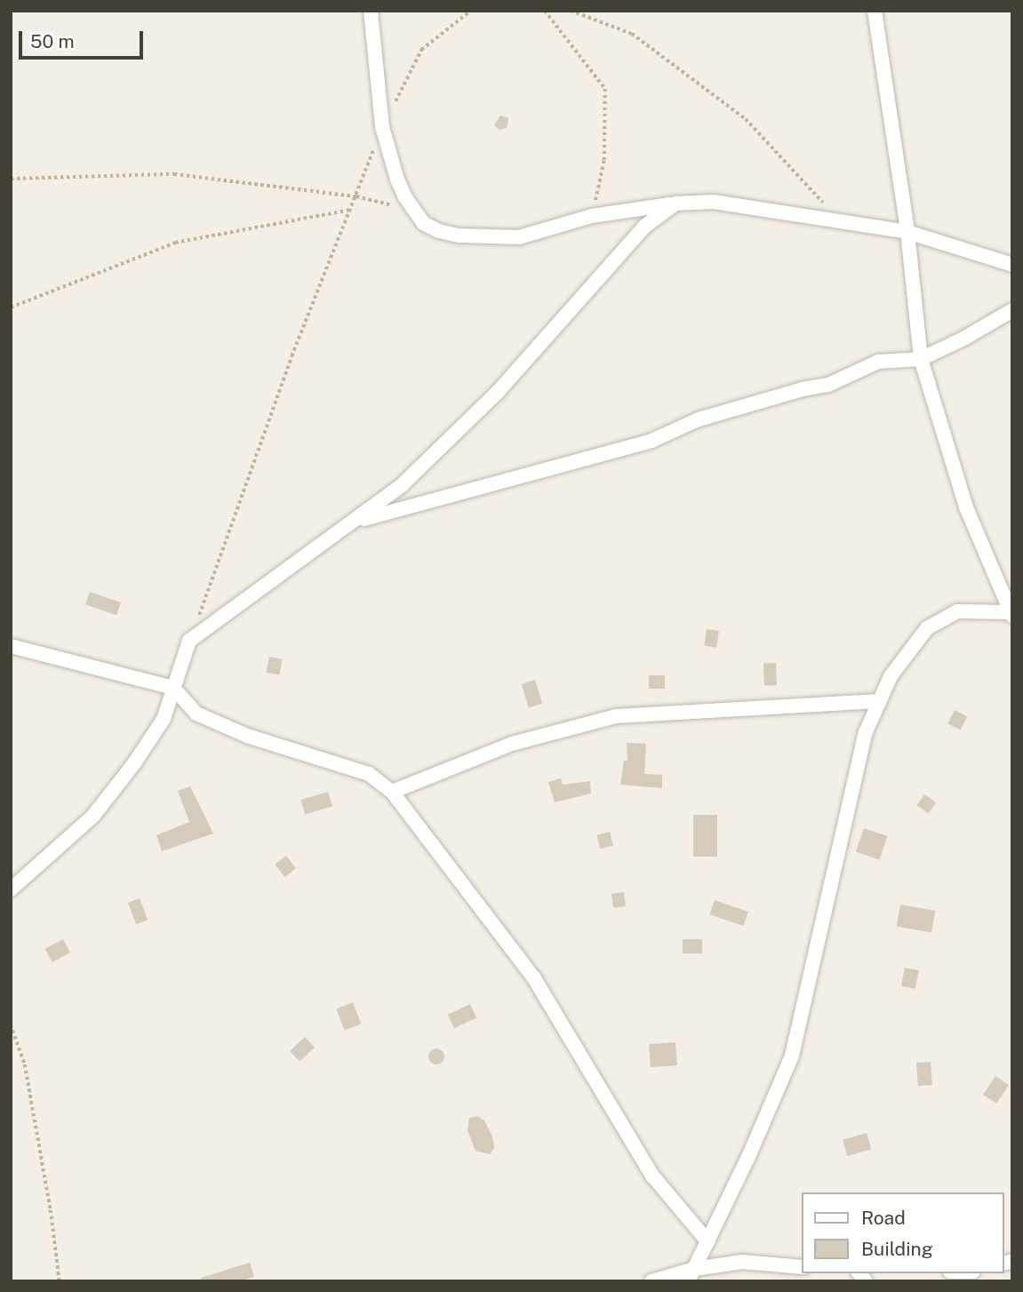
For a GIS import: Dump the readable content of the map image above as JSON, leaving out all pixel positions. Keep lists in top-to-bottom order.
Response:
{
  "legend": ["Road", "Building"],
  "scale_bar": "50 m"
}
